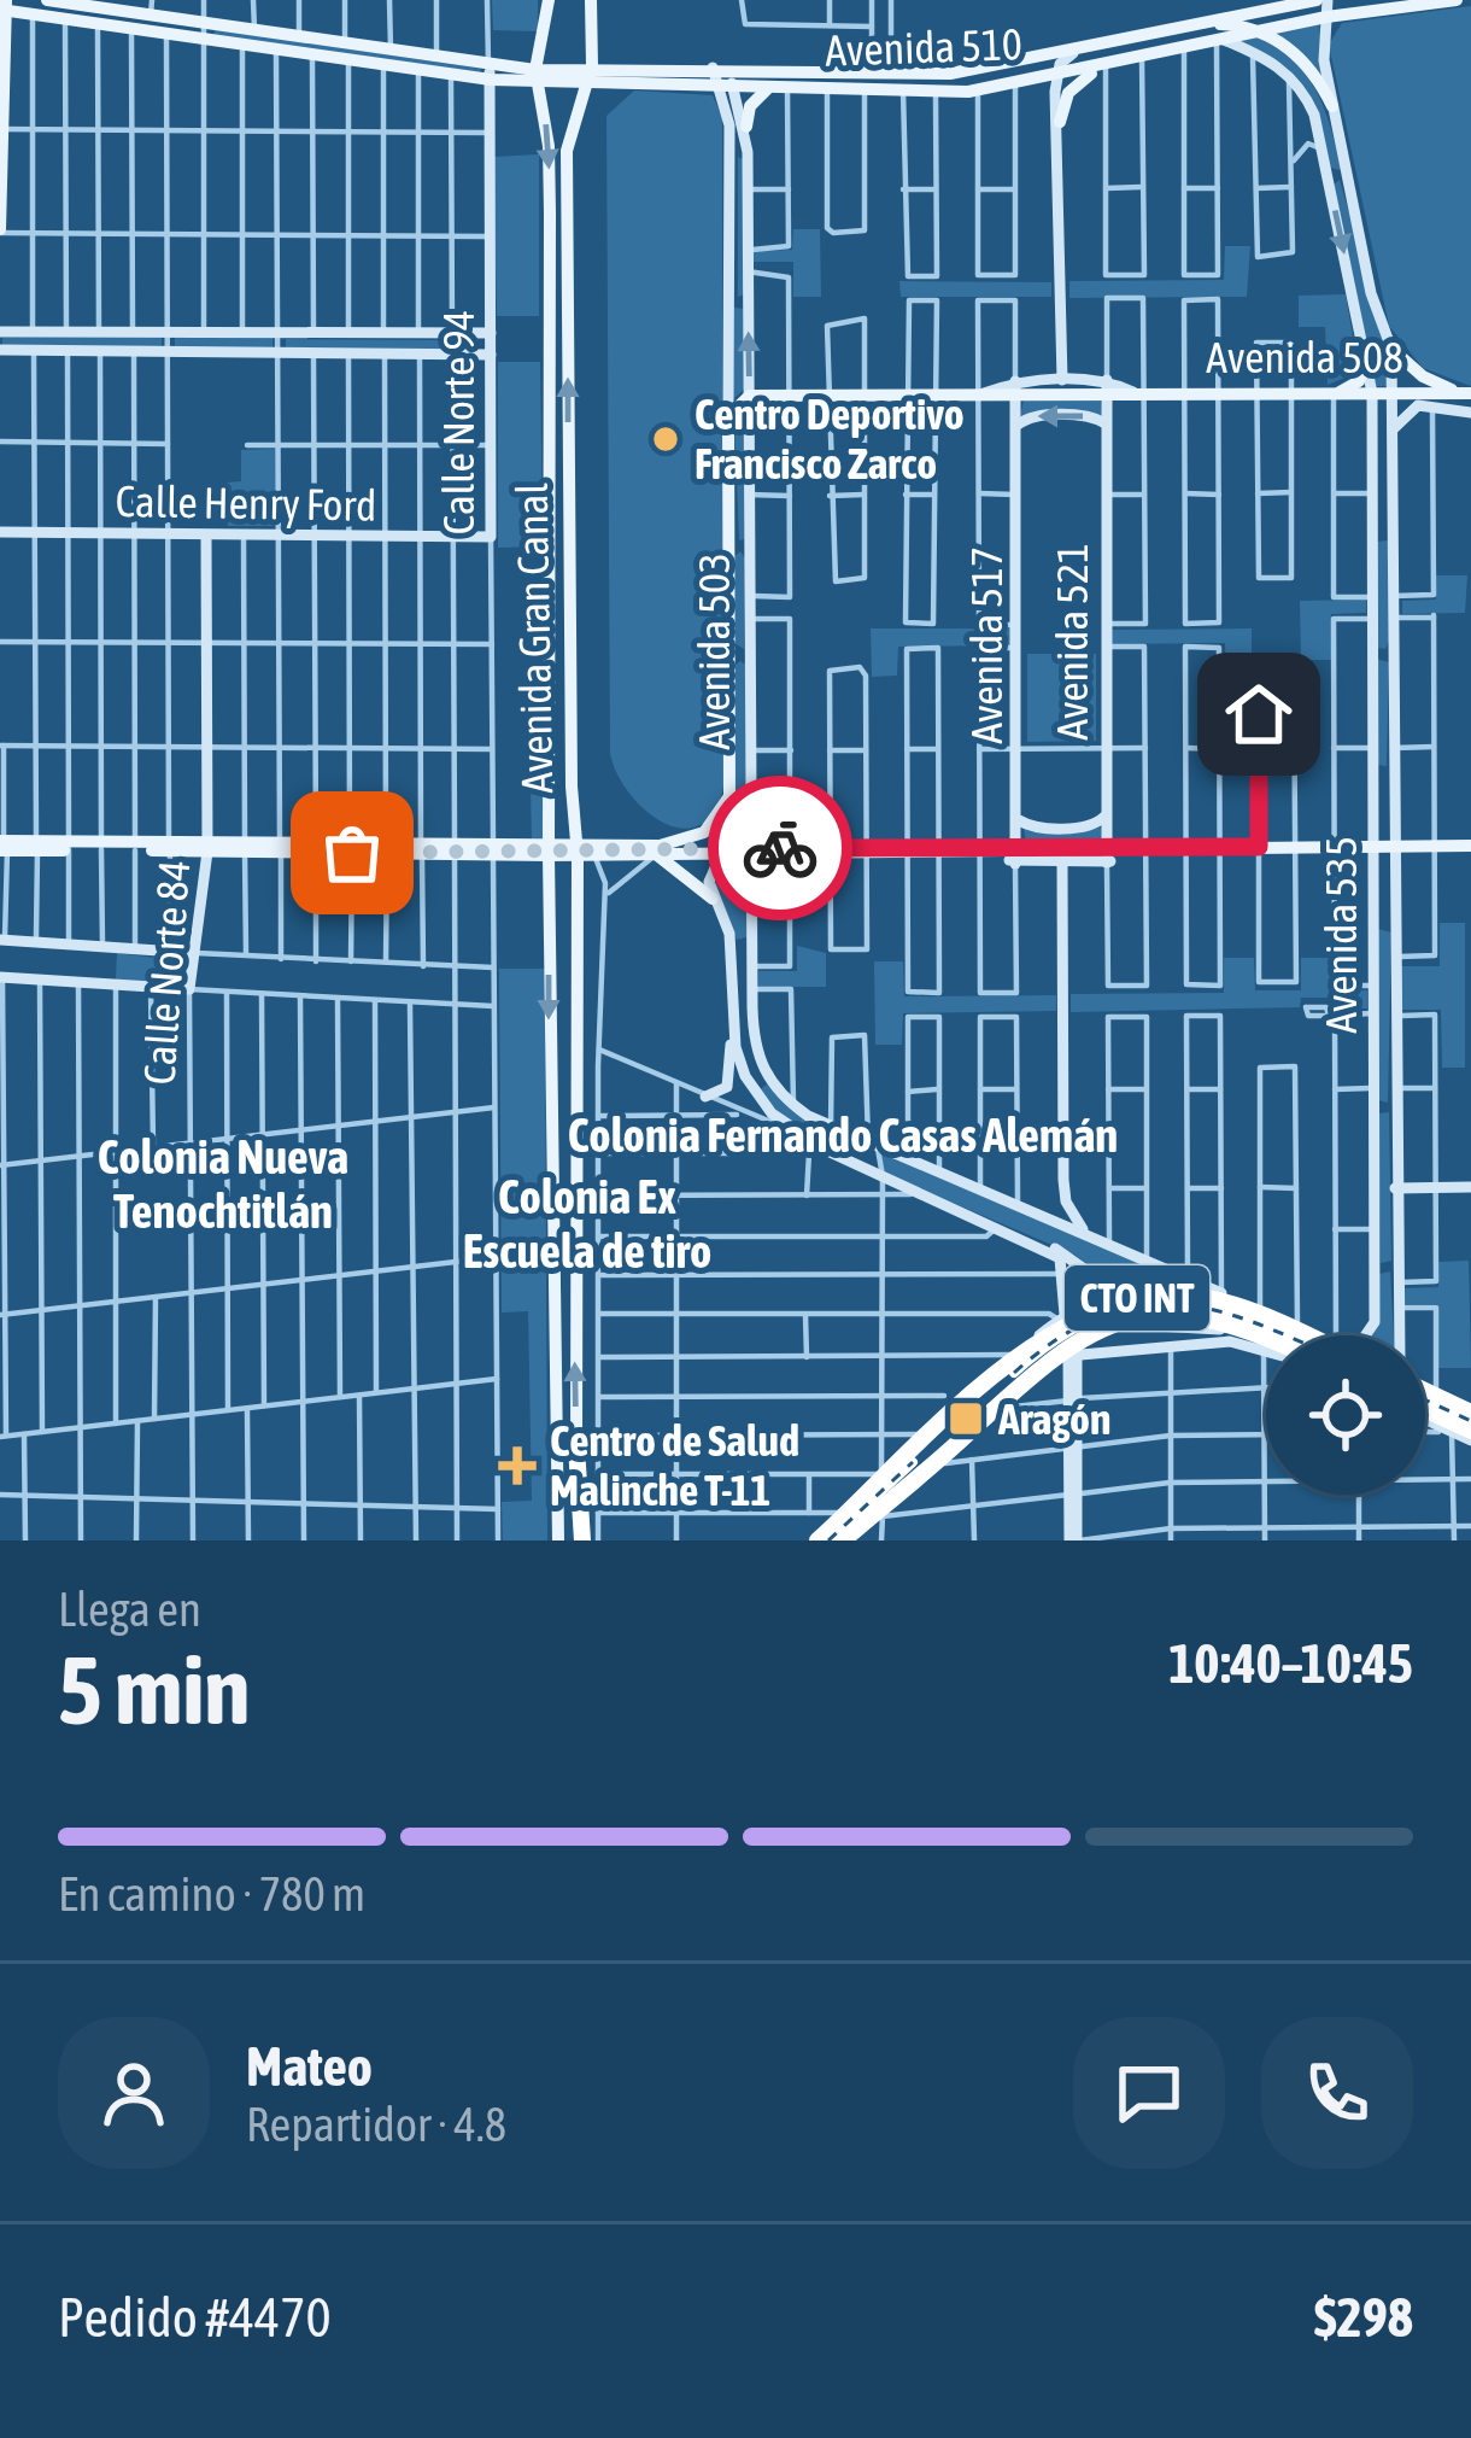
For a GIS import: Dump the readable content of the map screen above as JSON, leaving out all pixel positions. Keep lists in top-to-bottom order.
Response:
{
  "streets": {
    "highway": ["CTO INT"],
    "main road": [
      "Avenida 510",
      "Avenida 508",
      "Avenida Gran Canal",
      "Avenida 503"
    ],
    "street": [
      "Calle Norte 94",
      "Calle Henry Ford",
      "Avenida 521",
      "Avenida 517",
      "Avenida 535",
      "Calle Norte 84"
    ]
  },
  "crossings": [
    ["Avenida 510", "Calle Norte 94"],
    ["Avenida 510", "Avenida Gran Canal"],
    ["Avenida 510", "Avenida 503"],
    ["Avenida 510", "Avenida 535"],
    ["Avenida 508", "Avenida 521"],
    ["Avenida 508", "Avenida 517"],
    ["Avenida 508", "Avenida 503"],
    ["Avenida 508", "Avenida 535"],
    ["Calle Norte 94", "Calle Henry Ford"],
    ["Calle Henry Ford", "Calle Norte 84"]
  ],
  "districts": ["Colonia Fernando Casas Alemán", "Colonia Nueva Tenochtitlán", "Colonia Ex Escuela de tiro"],
  "places": {
    "other": ["Centro Deportivo Francisco Zarco"],
    "transit": ["Aragón"],
    "health": ["Centro de Salud Malinche T-11"]
  },
  "page": {
    "heading": ["5 min", "Llega en", "10:40–10:45"],
    "panel": [
      "Mateo",
      "Repartidor · 4.8",
      "Pedido #4470",
      "$298"
    ],
    "bar": "En camino · 780 m"
  }
}
